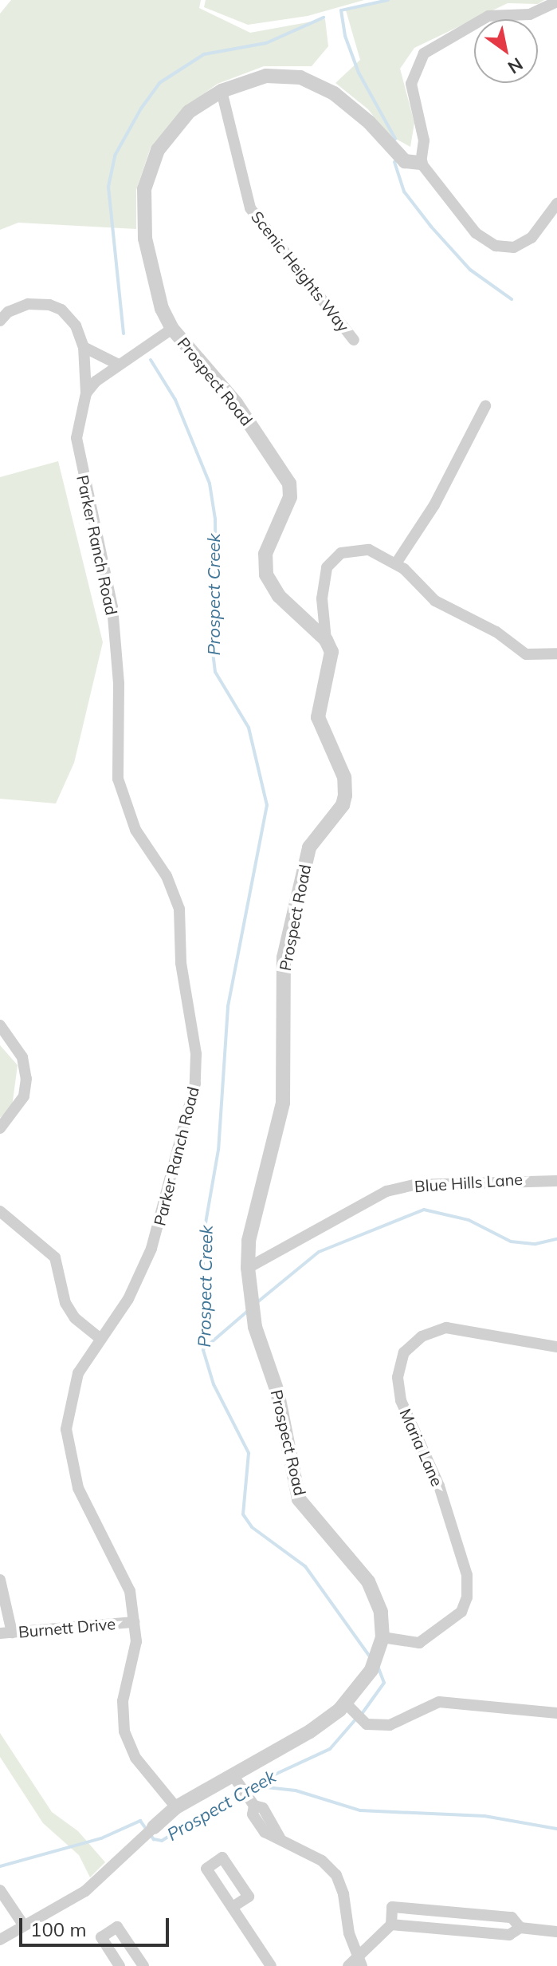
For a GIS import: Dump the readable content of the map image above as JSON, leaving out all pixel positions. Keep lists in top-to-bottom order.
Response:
{
  "streets": {
    "street": [
      "Scenic Heights Way",
      "Prospect Road",
      "Parker Ranch Road",
      "Blue Hills Lane",
      "Maria Lane",
      "Burnett Drive"
    ]
  },
  "crossings": [
    ["Scenic Heights Way", "Prospect Road"],
    ["Prospect Road", "Parker Ranch Road"],
    ["Prospect Road", "Blue Hills Lane"],
    ["Prospect Road", "Maria Lane"],
    ["Parker Ranch Road", "Burnett Drive"]
  ],
  "water": ["Prospect Creek"],
  "scale_bar": "100 m",
  "north": "bottom right"
}
